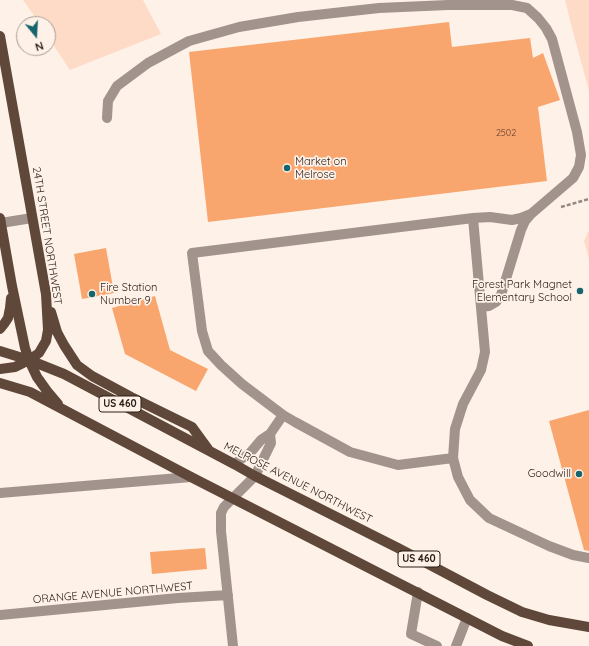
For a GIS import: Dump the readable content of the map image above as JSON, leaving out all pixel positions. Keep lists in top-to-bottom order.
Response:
{
  "streets": {
    "main road": ["24TH STREET NORTHWEST", "US 460", "MELROSE AVENUE NORTHWEST"],
    "street": ["ORANGE AVENUE NORTHWEST"]
  },
  "crossings": [
    ["24TH STREET NORTHWEST", "MELROSE AVENUE NORTHWEST"]
  ],
  "places": [
    "Market on Melrose",
    "Forest Park Magnet Elementary School",
    "Fire Station Number 9",
    "Goodwill"
  ],
  "house_numbers": ["2502"],
  "north": "bottom"
}
